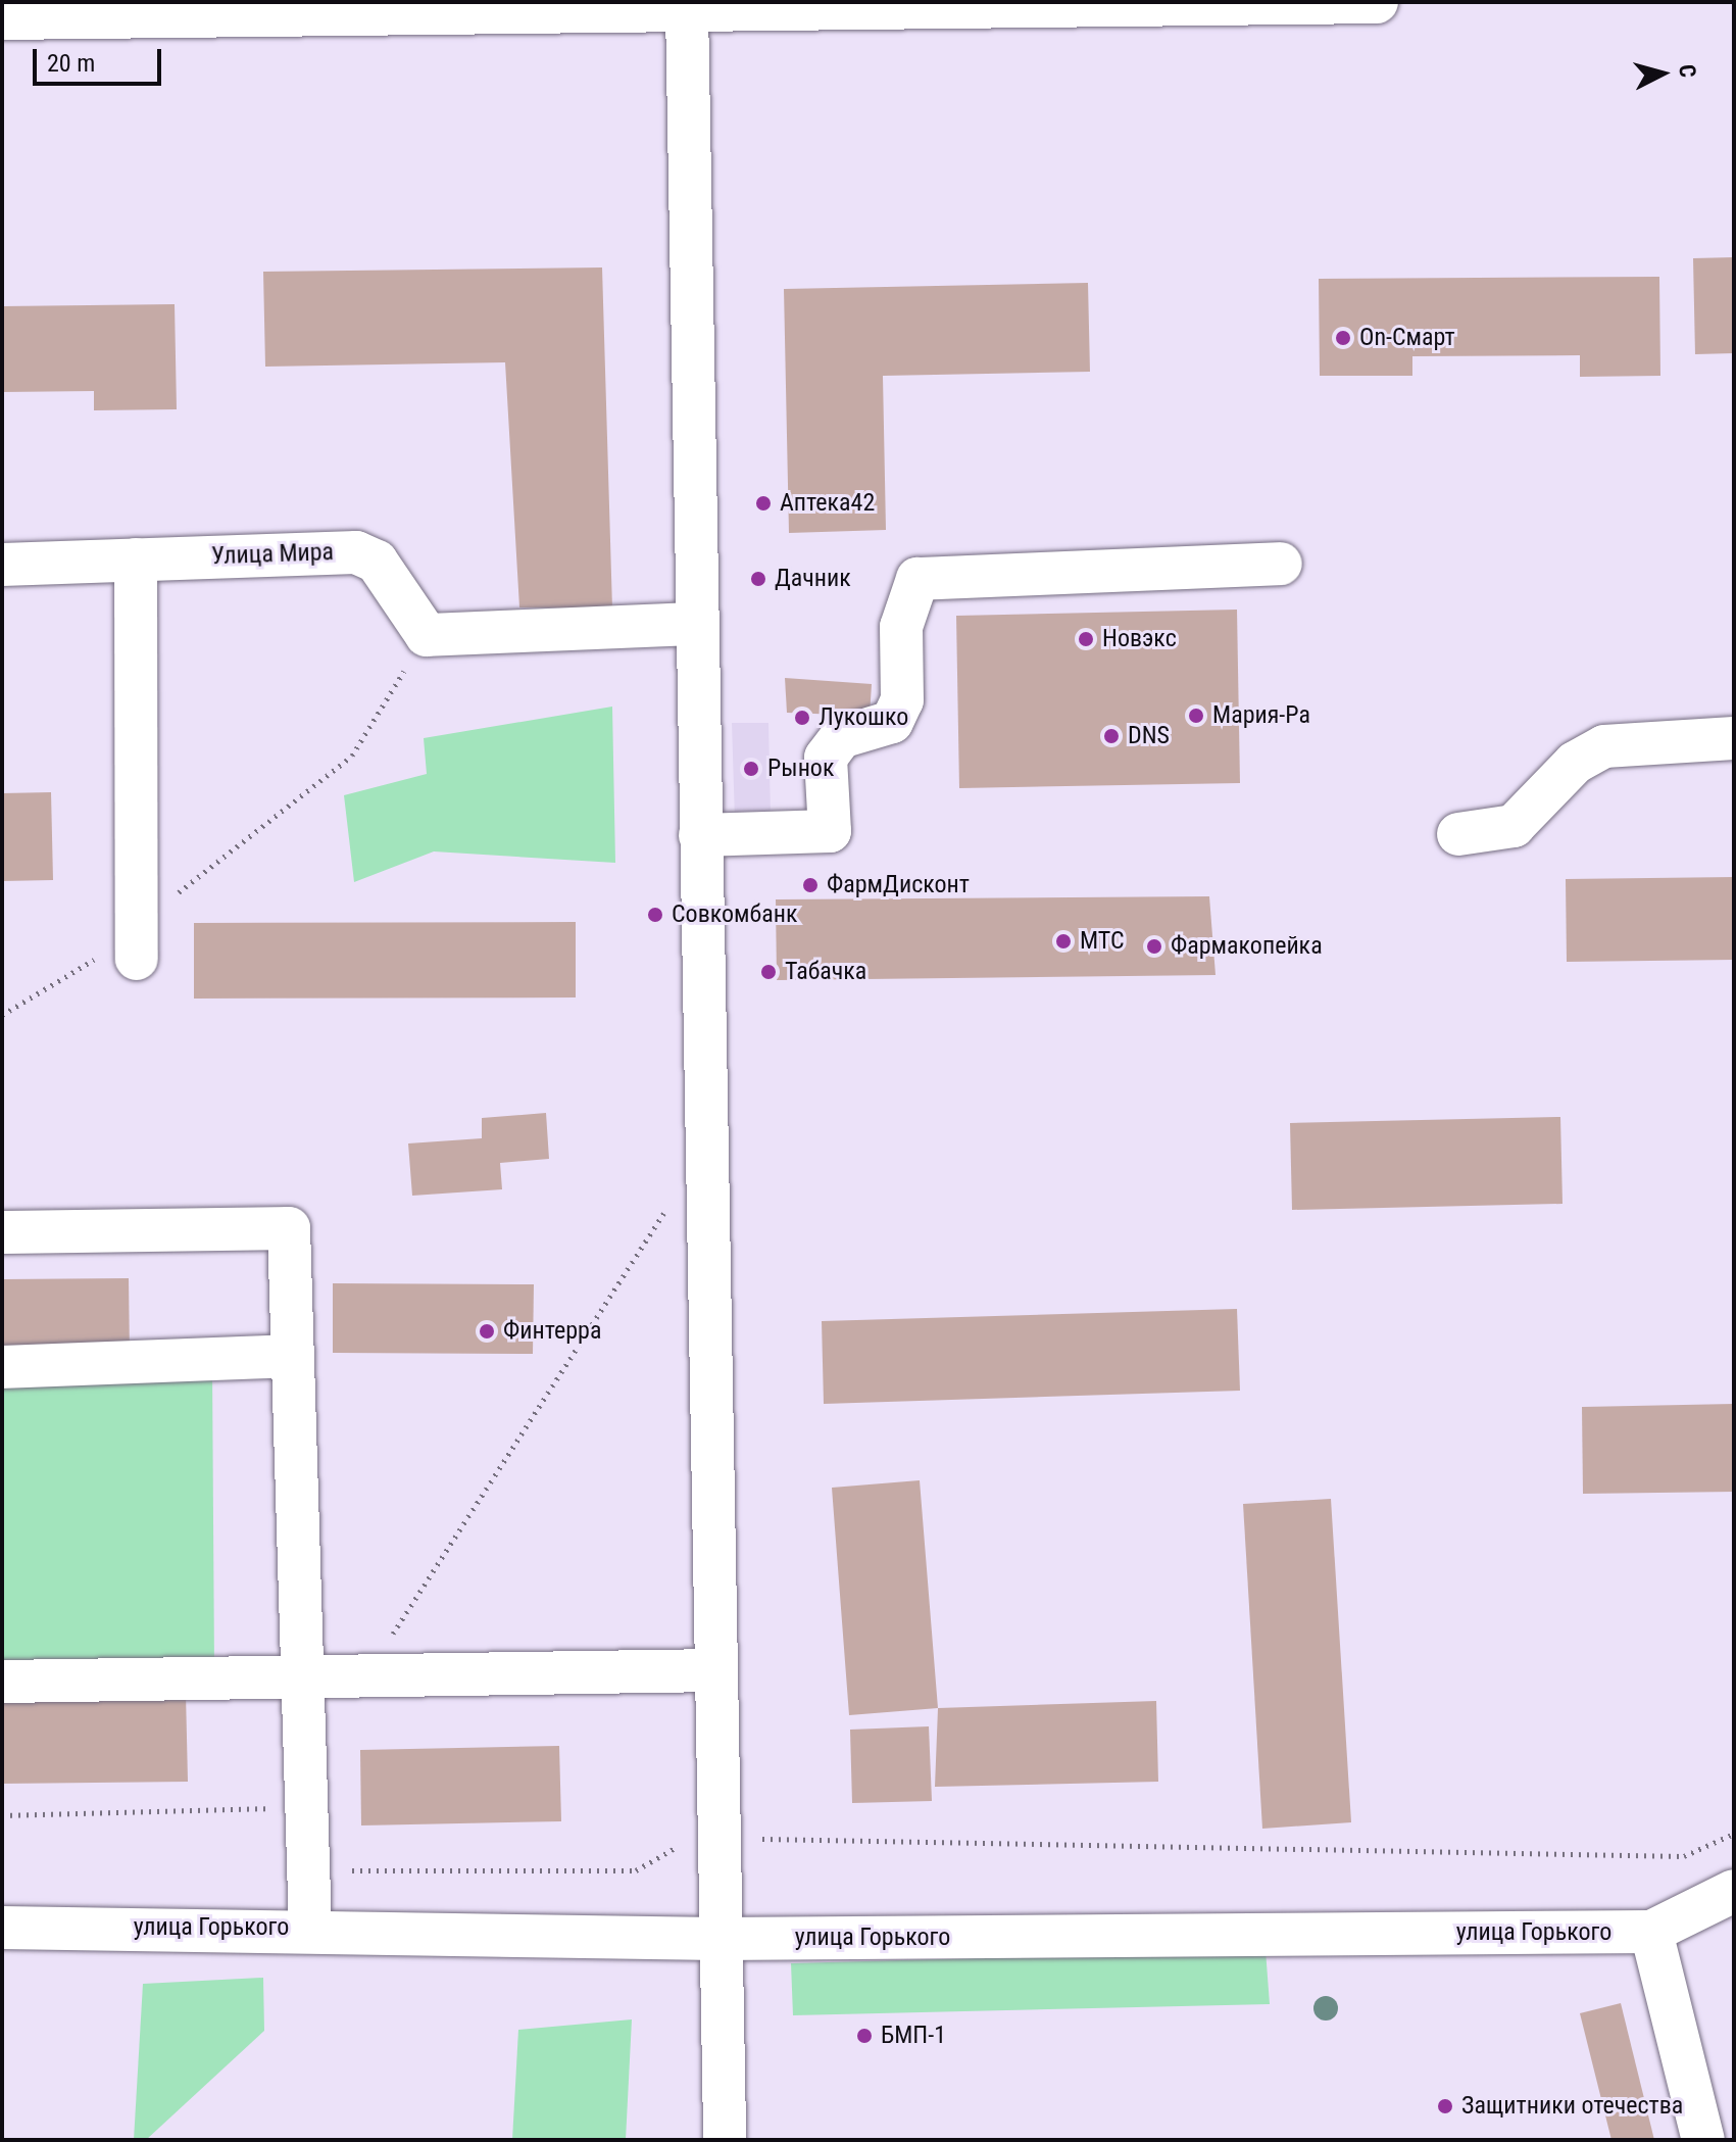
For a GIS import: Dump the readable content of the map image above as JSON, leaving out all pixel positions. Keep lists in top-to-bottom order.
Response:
{
  "streets": {
    "street": ["Улица Мира", "улица Горького"]
  },
  "places": [
    "On-Смарт",
    "Аптека42",
    "Дачник",
    "Новэкс",
    "Мария-Ра",
    "Лукошко",
    "DNS",
    "Рынок",
    "ФармДисконт",
    "Совкомбанк",
    "МТС",
    "Фармакопейка",
    "Табачка",
    "Финтерра",
    "БМП-1",
    "Защитники отечества"
  ],
  "scale_bar": "20 m",
  "north": "right"
}
